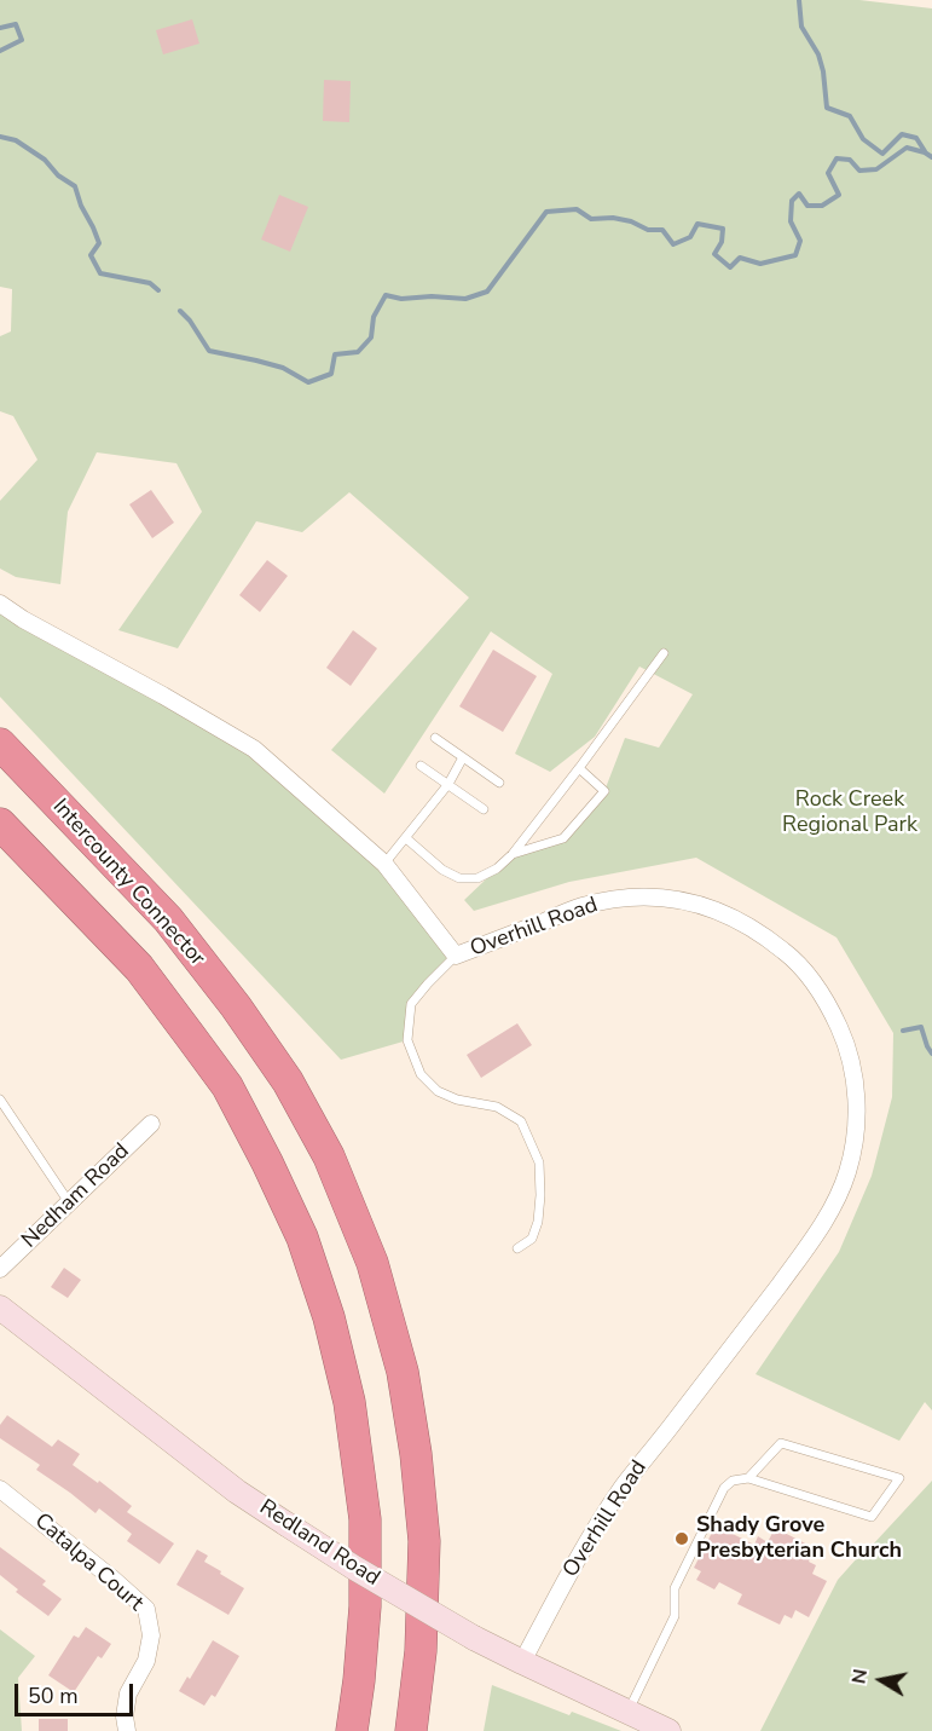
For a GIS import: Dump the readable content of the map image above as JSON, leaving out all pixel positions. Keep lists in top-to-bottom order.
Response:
{
  "streets": {
    "highway": ["Intercounty Connector"],
    "main road": ["Redland Road"],
    "street": ["Overhill Road", "Nedham Road", "Catalpa Court"]
  },
  "crossings": [
    ["Overhill Road", "Redland Road"]
  ],
  "parks": ["Rock Creek Regional Park"],
  "places": ["Shady Grove Presbyterian Church"],
  "scale_bar": "50 m",
  "north": "left"
}
